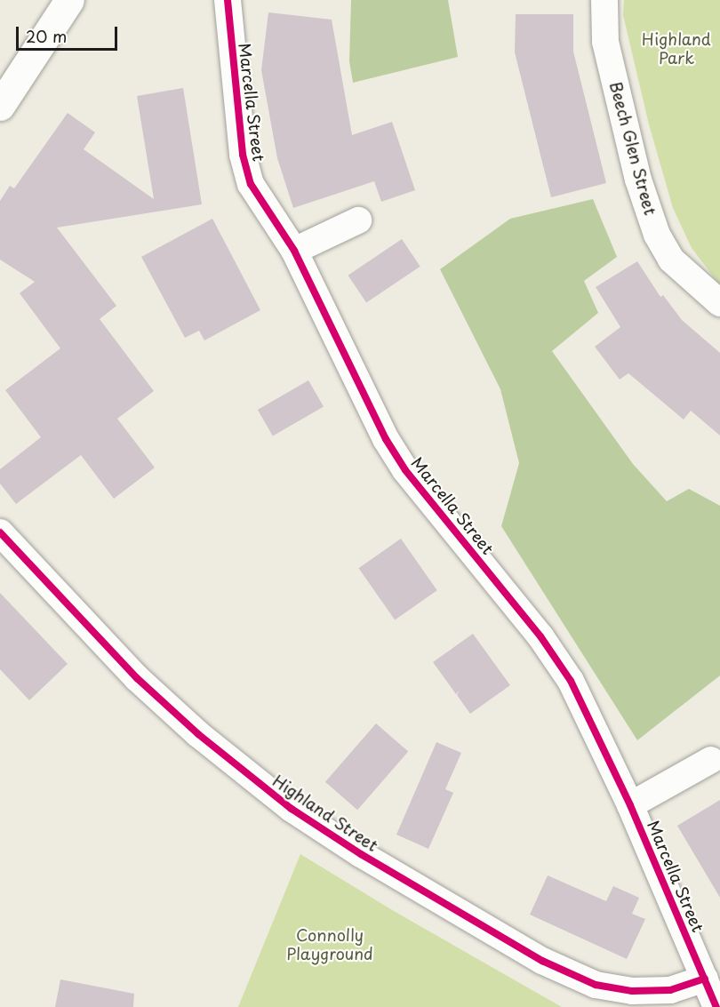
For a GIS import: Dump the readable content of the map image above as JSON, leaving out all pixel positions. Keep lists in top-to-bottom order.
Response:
{
  "streets": {
    "street": ["Marcella Street", "Beech Glen Street", "Highland Street"]
  },
  "crossings": [
    ["Marcella Street", "Highland Street"]
  ],
  "parks": ["Highland Park", "Connolly Playground"],
  "scale_bar": "20 m"
}
